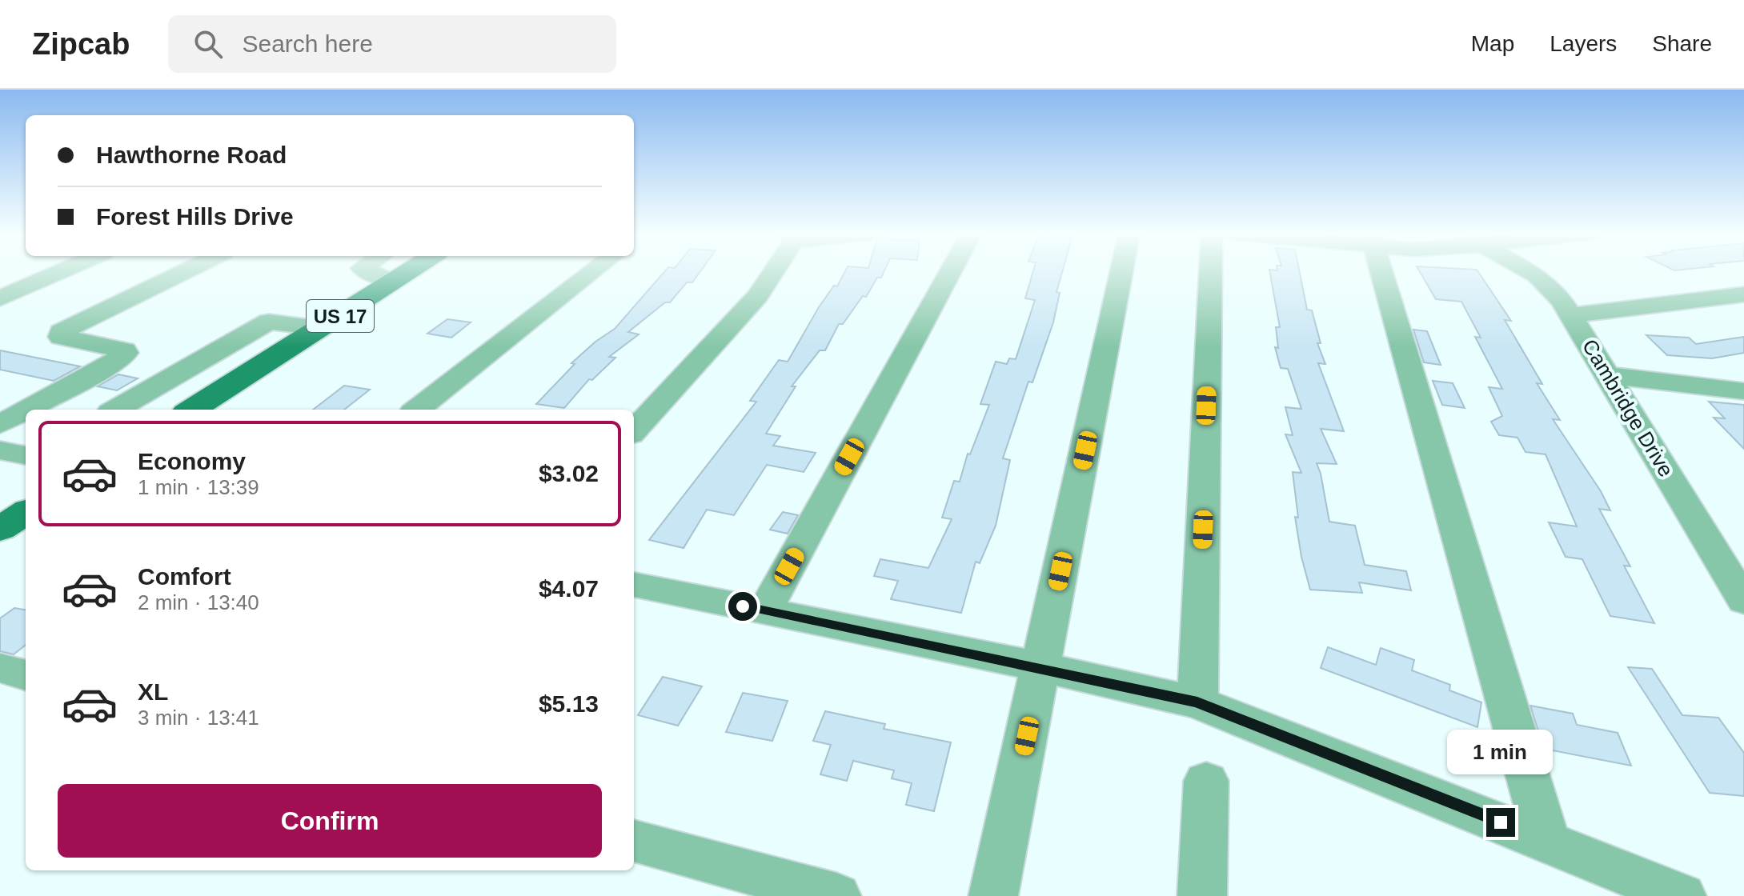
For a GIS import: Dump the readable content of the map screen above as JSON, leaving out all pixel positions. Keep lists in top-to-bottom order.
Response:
{
  "streets": {
    "main road": ["US 17"],
    "street": ["Cambridge Drive"]
  },
  "page": {
    "header": "Zipcab",
    "search": "Search here",
    "nav": ["Map", "Layers", "Share"],
    "banner": ["Hawthorne Road", "Forest Hills Drive"],
    "list": [
      {
        "name": "Economy",
        "note": "1 min · 13:39",
        "value": "$3.02"
      },
      {
        "name": "Comfort",
        "note": "2 min · 13:40",
        "value": "$4.07"
      },
      {
        "name": "XL",
        "note": "3 min · 13:41",
        "value": "$5.13"
      }
    ],
    "bubble": "1 min",
    "buttons": "Confirm"
  }
}
